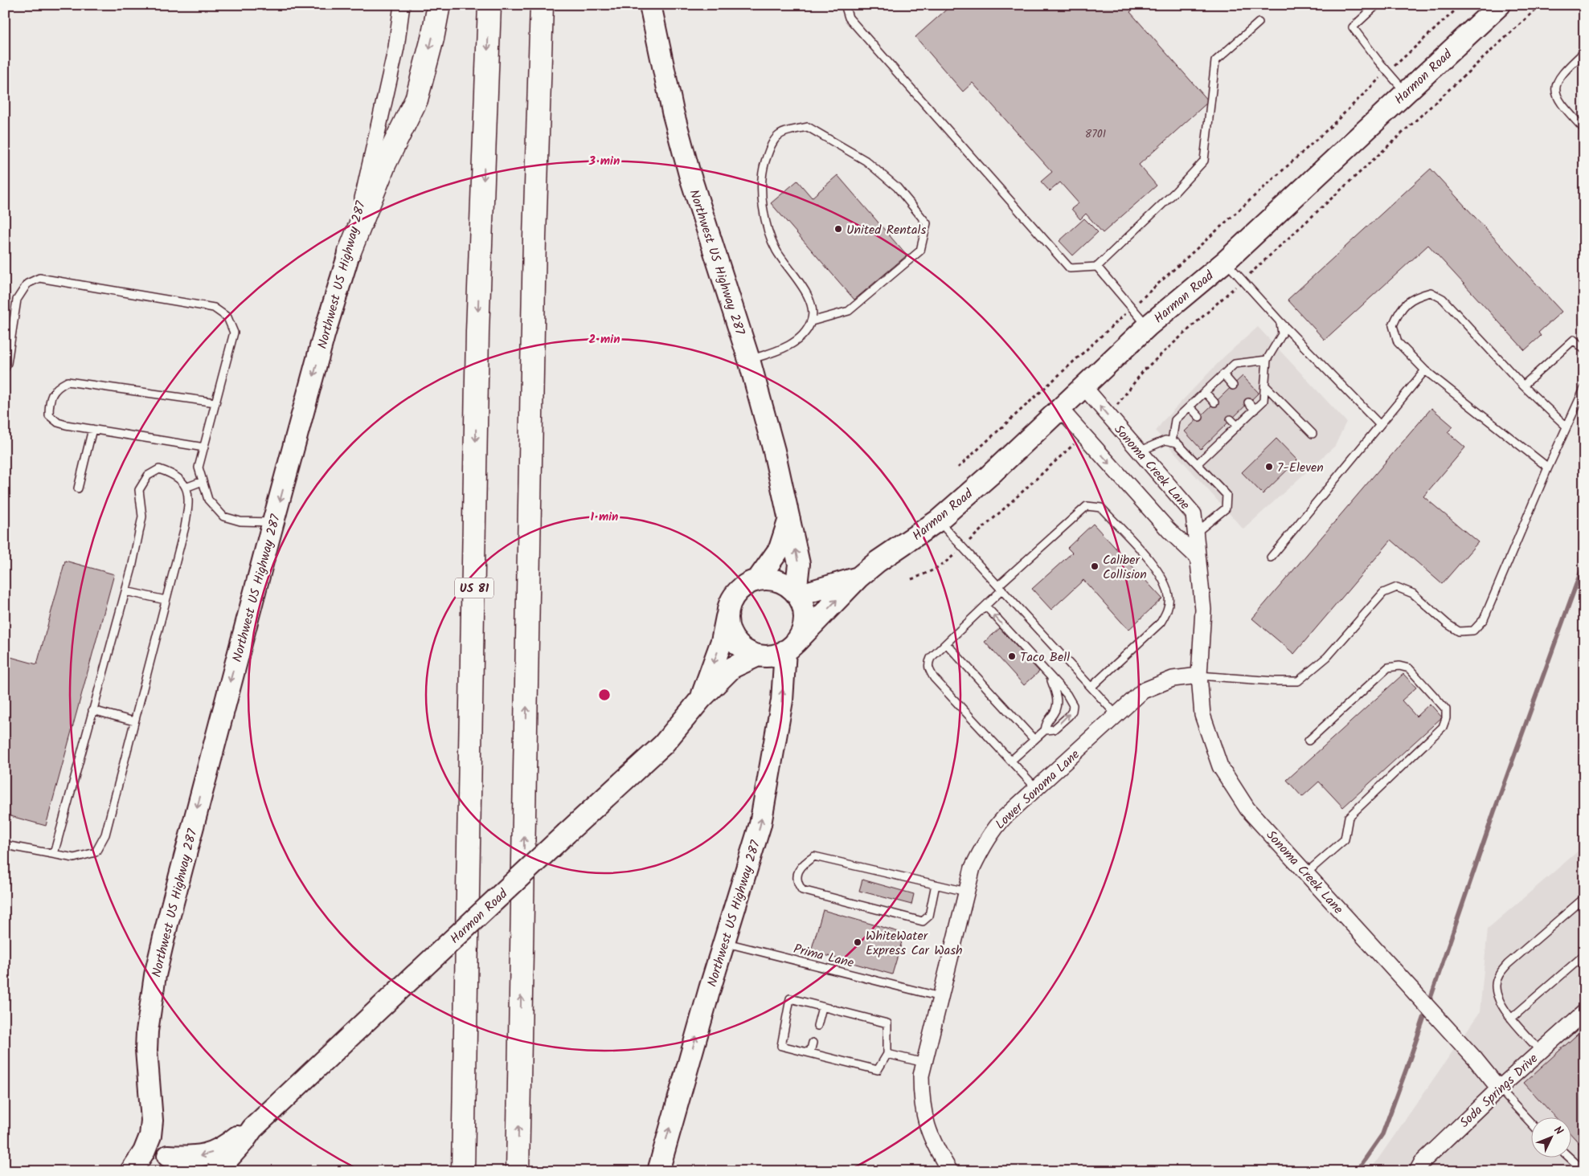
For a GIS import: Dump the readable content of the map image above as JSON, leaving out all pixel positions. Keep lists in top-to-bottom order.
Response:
{
  "streets": {
    "highway": ["US 81"],
    "main road": ["Harmon Road", "Northwest US Highway 287"],
    "street": ["Sonoma Creek Lane", "Lower Sonoma Lane", "Soda Springs Drive"],
    "lane": ["Prima Lane"]
  },
  "crossings": [
    ["Harmon Road", "Northwest US Highway 287"],
    ["Harmon Road", "Sonoma Creek Lane"],
    ["Northwest US Highway 287", "Prima Lane"],
    ["Sonoma Creek Lane", "Lower Sonoma Lane"],
    ["Sonoma Creek Lane", "Soda Springs Drive"],
    ["Lower Sonoma Lane", "Prima Lane"]
  ],
  "places": [
    "United Rentals",
    "7-Eleven",
    "Caliber Collision",
    "Taco Bell",
    "WhiteWater Express Car Wash"
  ],
  "house_numbers": ["8701"],
  "north": "top right",
  "rings": ["3 min", "2 min", "1 min"]
}
